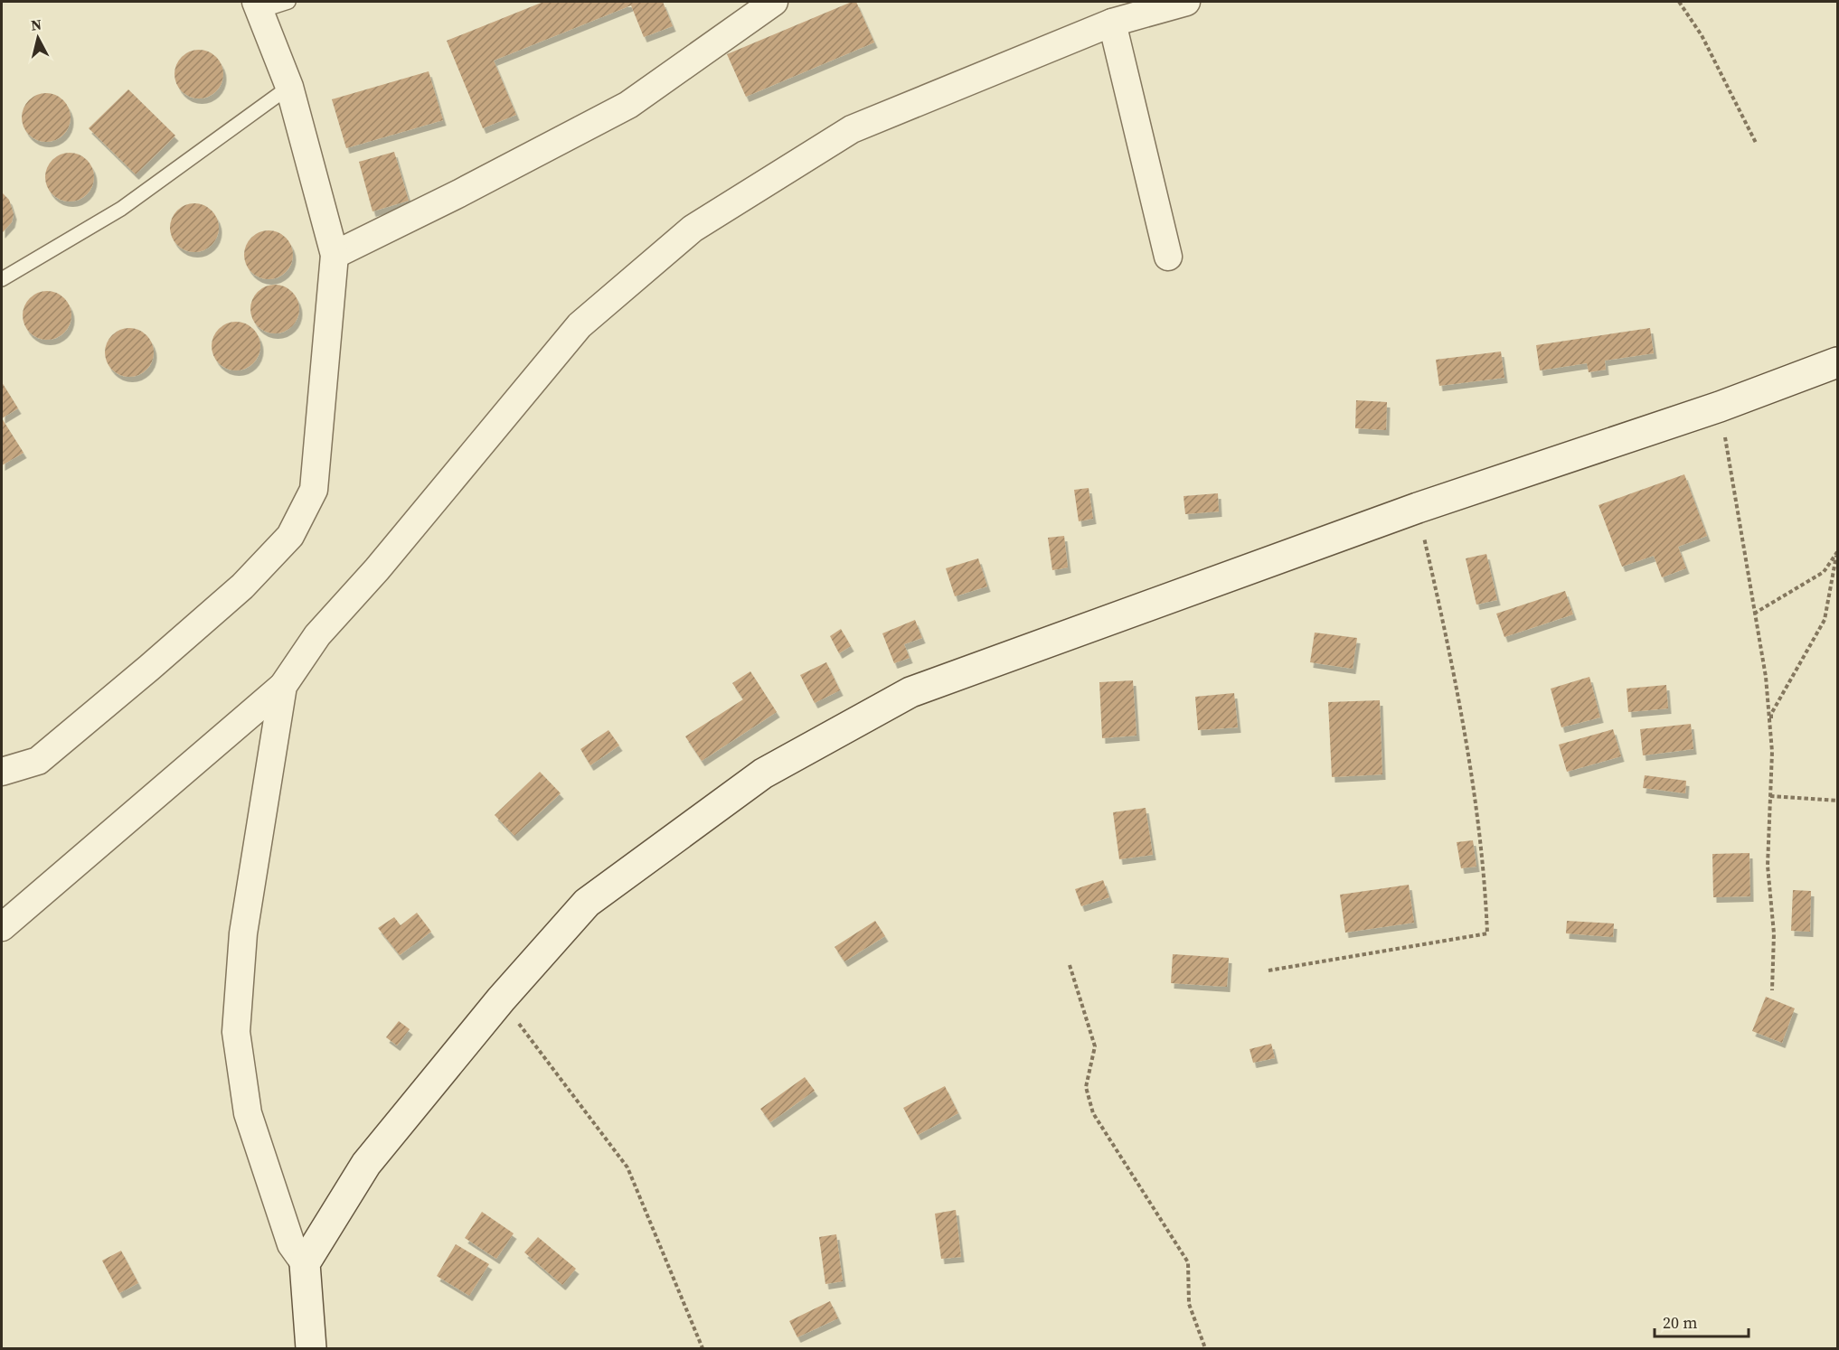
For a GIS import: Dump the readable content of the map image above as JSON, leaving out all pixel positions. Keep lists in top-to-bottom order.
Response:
{
  "scale_bar": "20 m",
  "north": "top"
}
